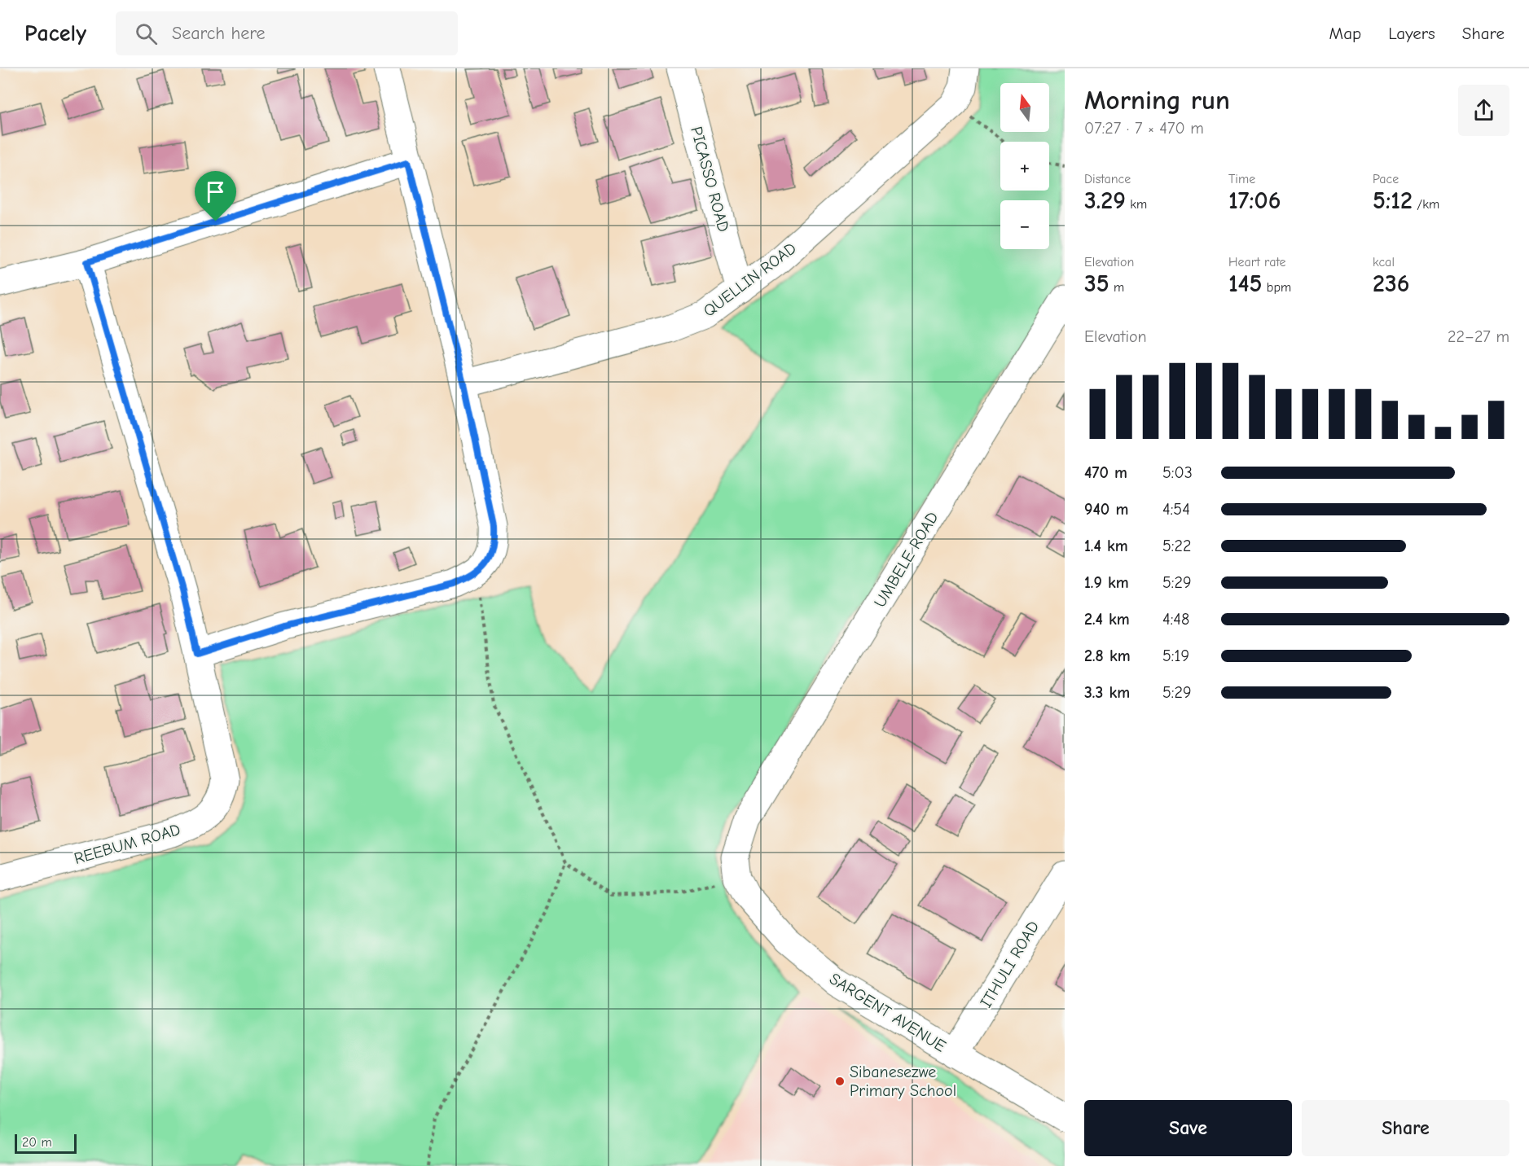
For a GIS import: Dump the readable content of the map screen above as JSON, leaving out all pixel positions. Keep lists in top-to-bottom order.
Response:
{
  "streets": {
    "street": [
      "PICASSO ROAD",
      "QUELLIN ROAD",
      "UMBELE ROAD",
      "REEBUM ROAD",
      "ITHULI ROAD",
      "SARGENT AVENUE"
    ]
  },
  "crossings": [
    ["PICASSO ROAD", "QUELLIN ROAD"],
    ["UMBELE ROAD", "SARGENT AVENUE"],
    ["ITHULI ROAD", "SARGENT AVENUE"]
  ],
  "places": ["Sibanesezwe Primary School"],
  "scale_bar": "20 m",
  "north": "top",
  "page": {
    "header": "Pacely",
    "search": "Search here",
    "nav": ["Map", "Layers", "Share"],
    "heading": ["Morning run", "07:27 · 7 × 470 m"],
    "map_buttons": ["+", "−"],
    "stats": [
      ["Distance", "3.29 km"],
      ["Time", "17:06"],
      ["Pace", "5:12 /km"],
      ["Elevation", "35 m"],
      ["Heart rate", "145 bpm"],
      ["kcal", "236"]
    ],
    "chart": ["Elevation", "22–27 m"],
    "list": [
      {
        "name": "470 m",
        "note": "5:03"
      },
      {
        "name": "940 m",
        "note": "4:54"
      },
      {
        "name": "1.4 km",
        "note": "5:22"
      },
      {
        "name": "1.9 km",
        "note": "5:29"
      },
      {
        "name": "2.4 km",
        "note": "4:48"
      },
      {
        "name": "2.8 km",
        "note": "5:19"
      },
      {
        "name": "3.3 km",
        "note": "5:29"
      }
    ],
    "buttons": ["Save", "Share"],
    "scale": "20 m"
  }
}
